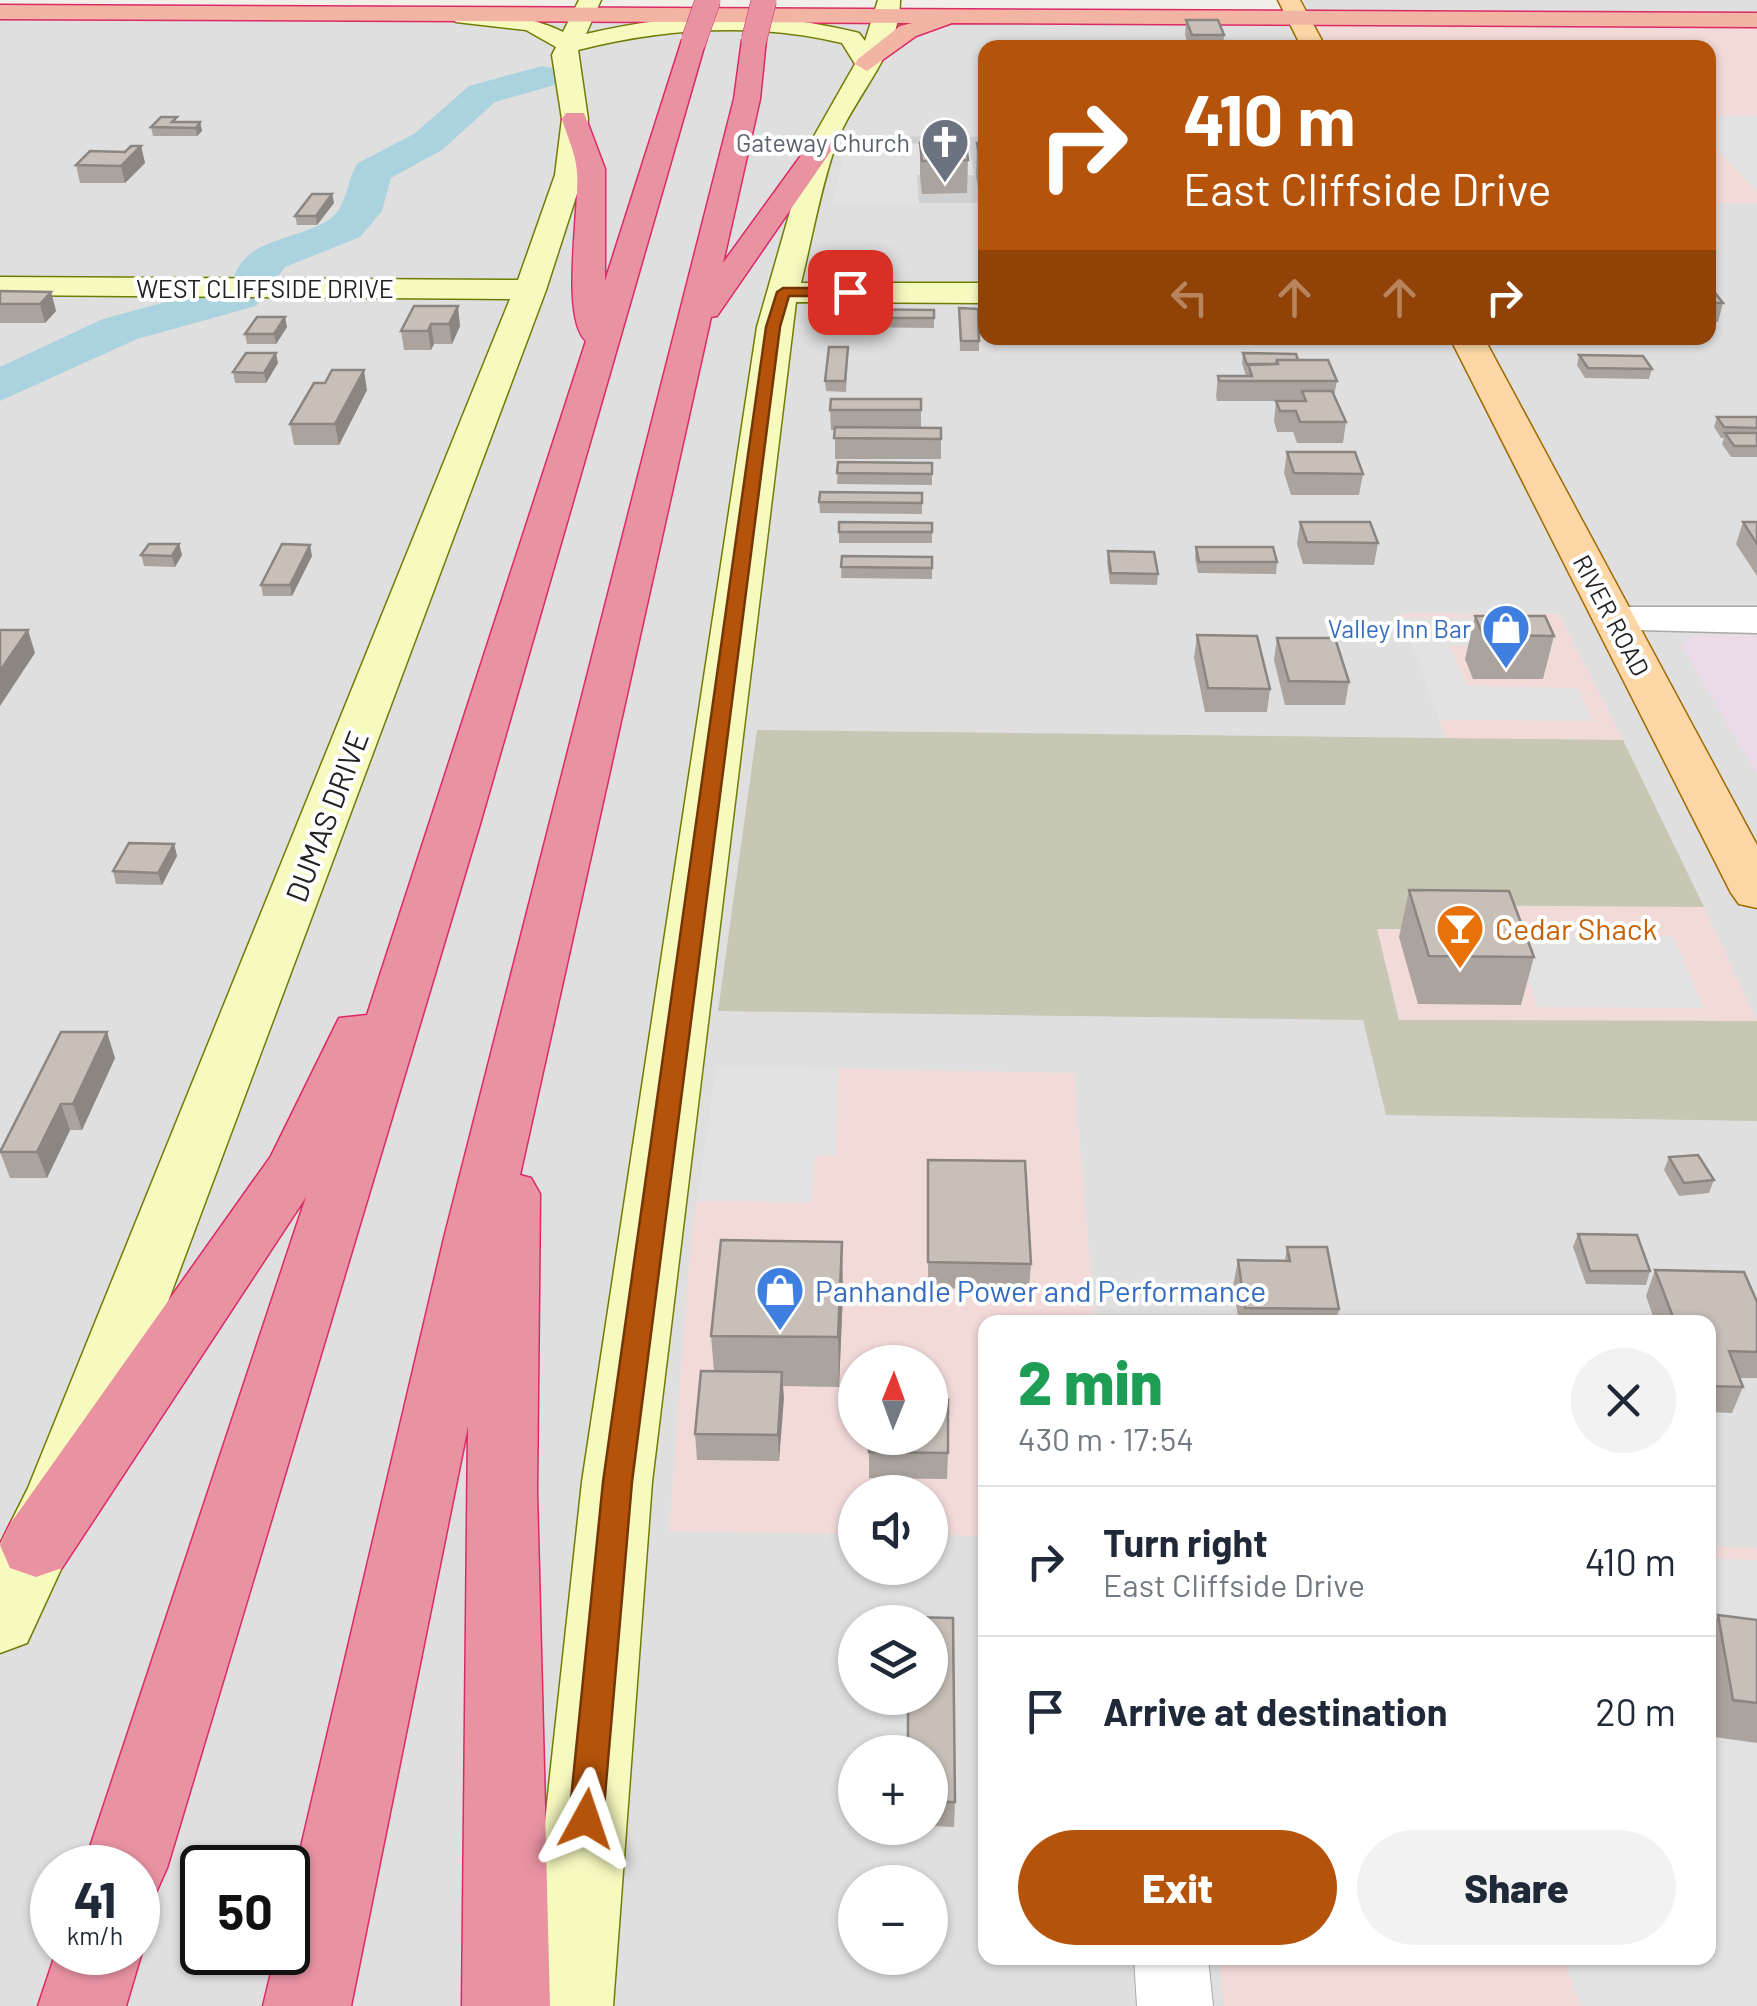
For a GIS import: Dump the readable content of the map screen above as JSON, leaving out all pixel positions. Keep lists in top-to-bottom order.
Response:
{
  "streets": {
    "main road": ["WEST CLIFFSIDE DRIVE", "RIVER ROAD", "DUMAS DRIVE"]
  },
  "crossings": [
    ["WEST CLIFFSIDE DRIVE", "DUMAS DRIVE"]
  ],
  "places": {
    "church": ["Gateway Church"],
    "shop": ["Valley Inn Bar", "Panhandle Power and Performance"],
    "bar": ["Cedar Shack"]
  },
  "north": "top",
  "page": {
    "turn": ["410 m", "East Cliffside Drive"],
    "heading": ["2 min", "430 m · 17:54"],
    "map_buttons": ["+", "−"],
    "list": [
      {
        "name": "Turn right",
        "note": "East Cliffside Drive",
        "value": "410 m"
      },
      {
        "name": "Arrive at destination",
        "value": "20 m"
      }
    ],
    "buttons": ["Exit", "Share"],
    "speed": "41 km/h",
    "limit": "50"
  }
}
